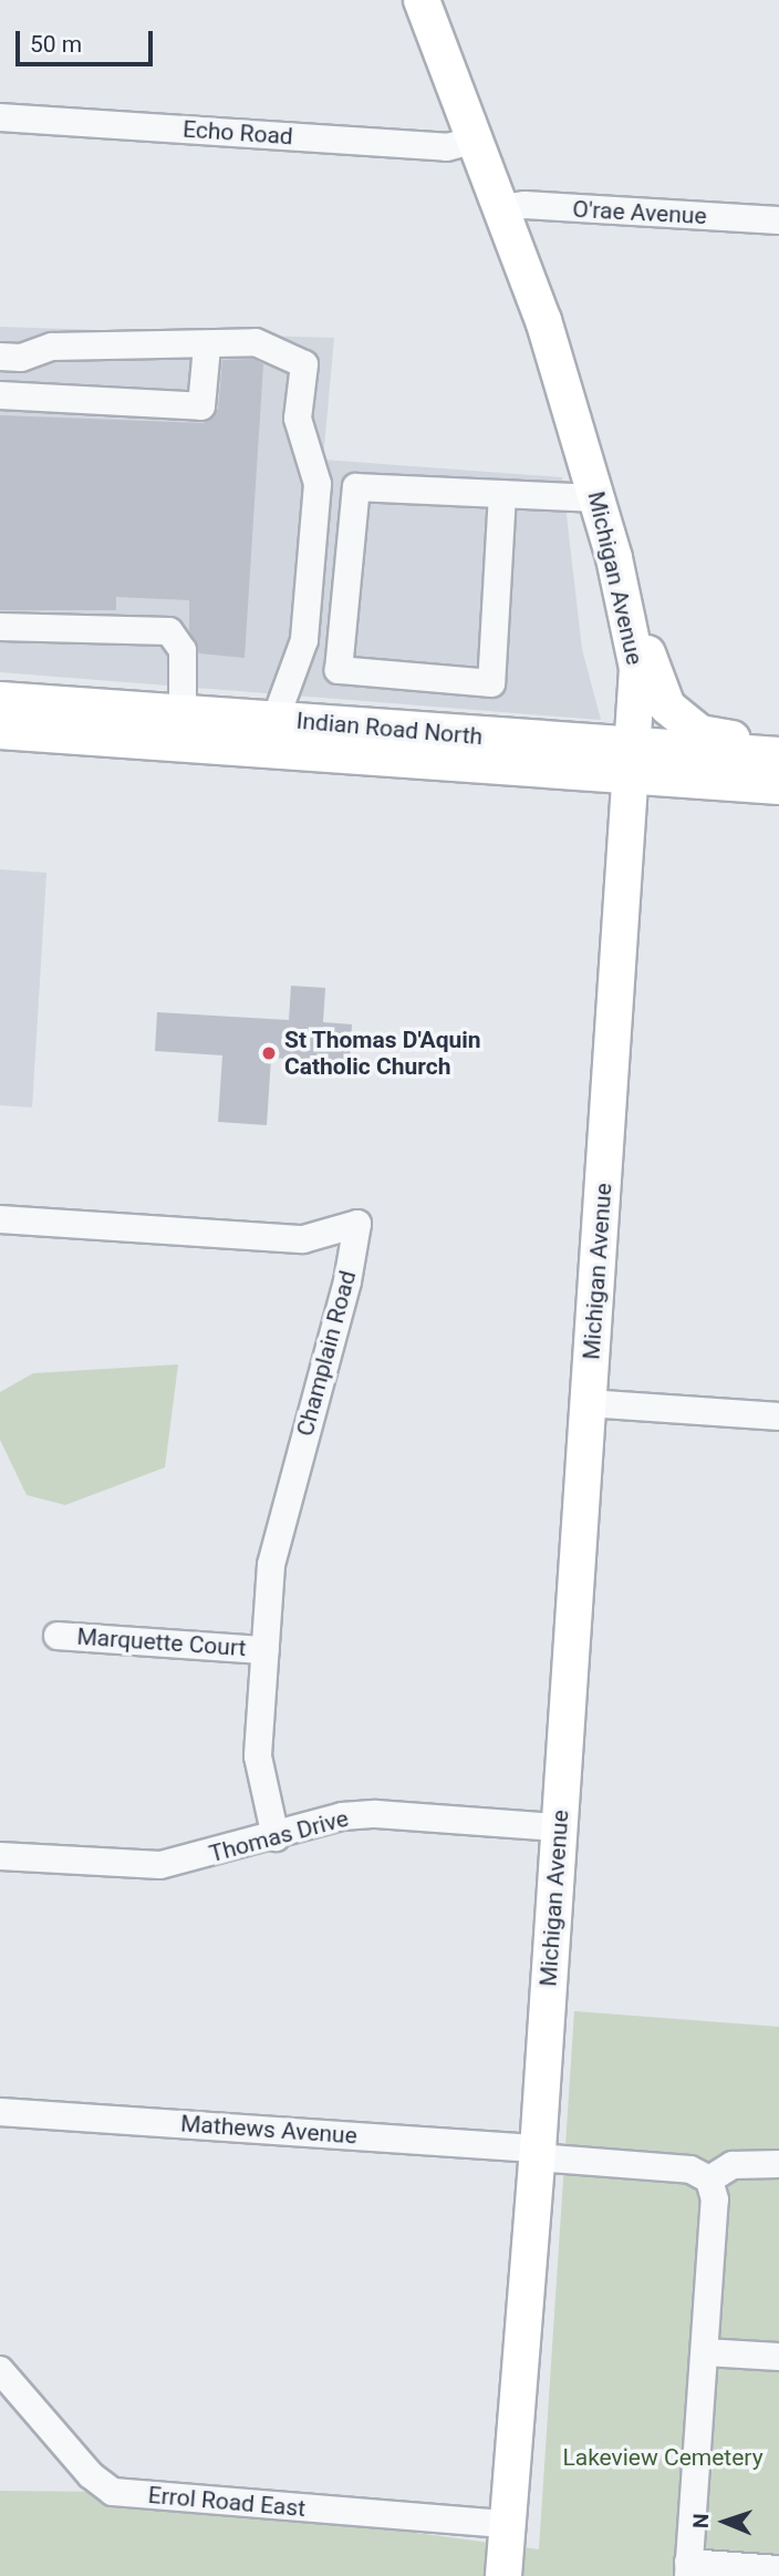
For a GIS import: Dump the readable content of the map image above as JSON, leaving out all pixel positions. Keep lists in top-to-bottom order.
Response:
{
  "streets": {
    "main road": ["Michigan Avenue", "Indian Road North"],
    "street": [
      "Echo Road",
      "O'rae Avenue",
      "Champlain Road",
      "Marquette Court",
      "Thomas Drive",
      "Mathews Avenue",
      "Errol Road East"
    ]
  },
  "crossings": [
    ["Echo Road", "Michigan Avenue"],
    ["O'rae Avenue", "Michigan Avenue"],
    ["Michigan Avenue", "Indian Road North"],
    ["Michigan Avenue", "Thomas Drive"],
    ["Michigan Avenue", "Mathews Avenue"],
    ["Michigan Avenue", "Errol Road East"],
    ["Champlain Road", "Marquette Court"],
    ["Champlain Road", "Thomas Drive"]
  ],
  "parks": ["Lakeview Cemetery"],
  "places": ["St Thomas D'Aquin Catholic Church"],
  "scale_bar": "50 m",
  "north": "left"
}
